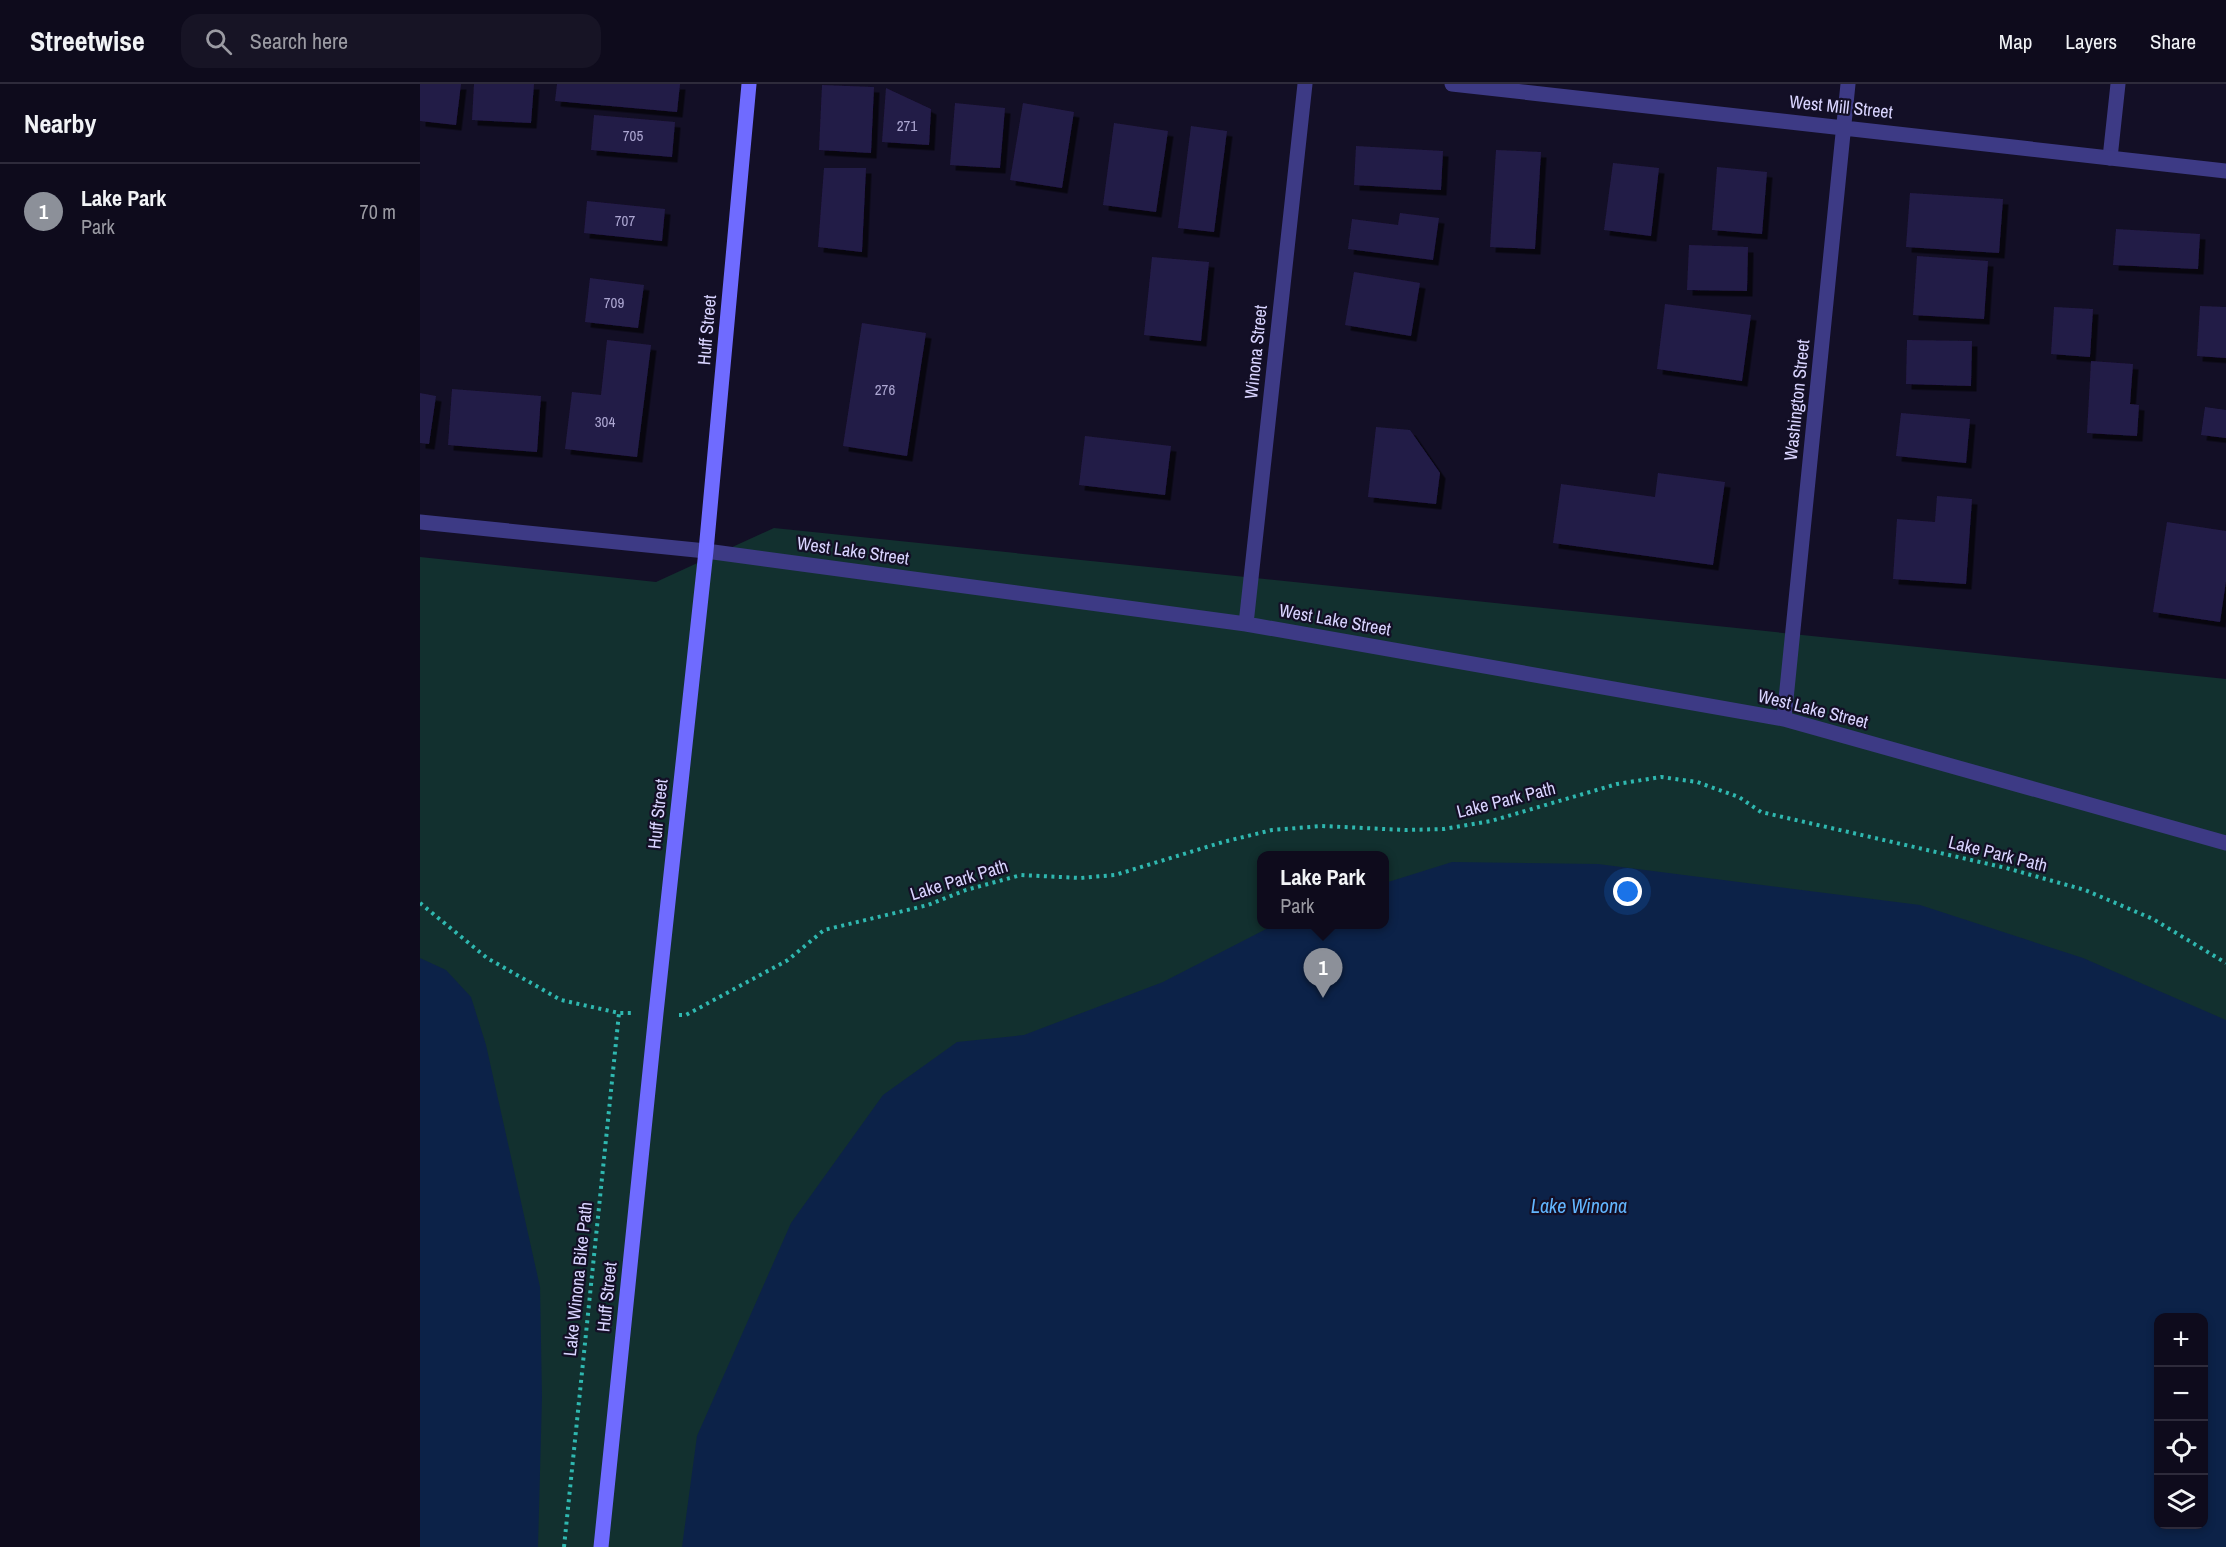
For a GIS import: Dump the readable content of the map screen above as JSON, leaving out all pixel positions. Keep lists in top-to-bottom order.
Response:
{
  "streets": {
    "main road": ["Huff Street"],
    "street": [
      "West Mill Street",
      "Winona Street",
      "Washington Street",
      "West Lake Street"
    ],
    "path": ["Lake Park Path", "Lake Winona Bike Path"]
  },
  "crossings": [
    ["West Mill Street", "Washington Street"],
    ["Huff Street", "West Lake Street"],
    ["Winona Street", "West Lake Street"],
    ["Washington Street", "West Lake Street"]
  ],
  "water": ["Lake Winona"],
  "house_numbers": [
    "271",
    "705",
    "707",
    "709",
    "276",
    "304"
  ],
  "page": {
    "header": "Streetwise",
    "search": "Search here",
    "nav": ["Map", "Layers", "Share"],
    "heading": "Nearby",
    "list": [
      {
        "mark": "1",
        "name": "Lake Park",
        "note": "Park",
        "value": "70 m"
      }
    ],
    "popup": ["Lake Park", "Park"],
    "pins": "1",
    "map_buttons": ["+", "−"]
  }
}
